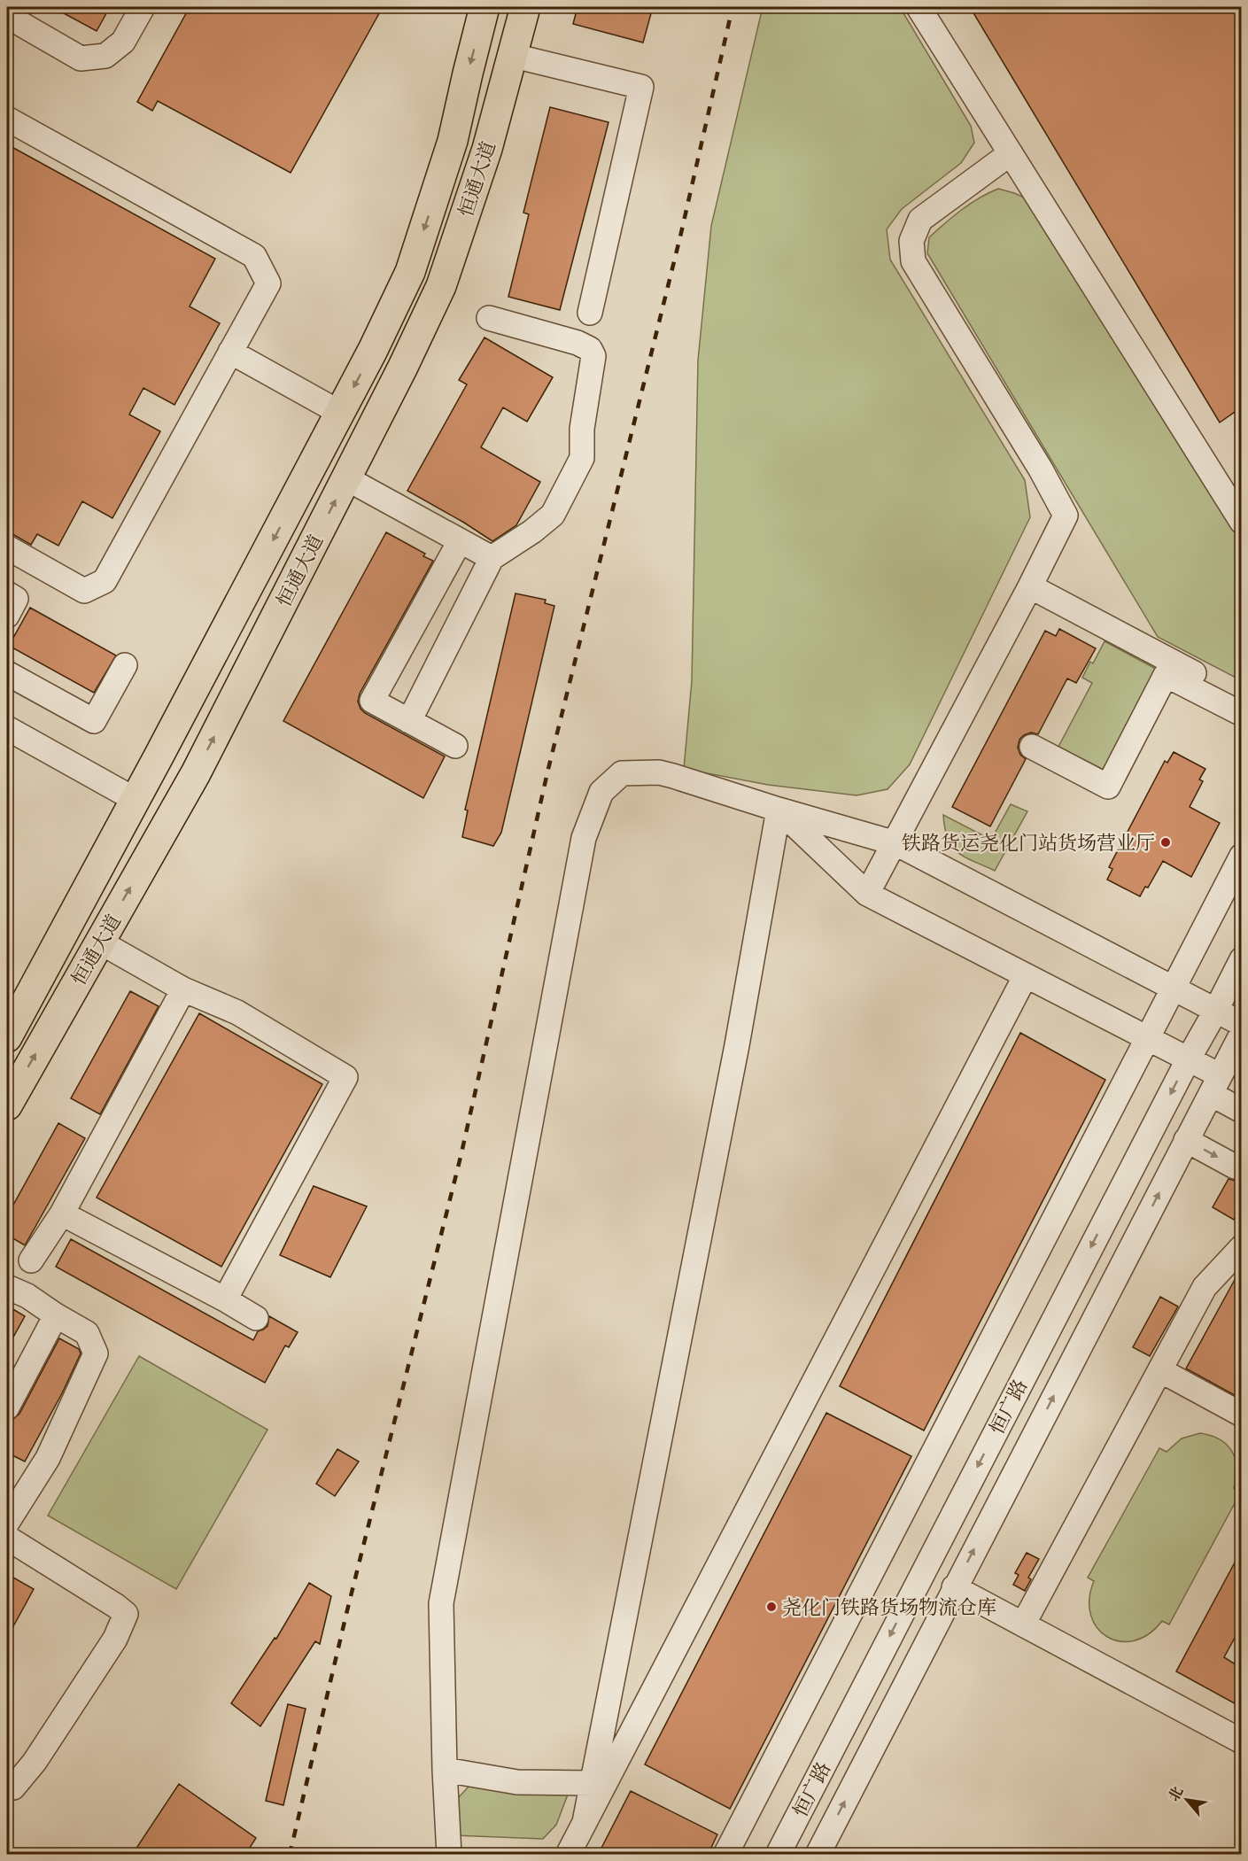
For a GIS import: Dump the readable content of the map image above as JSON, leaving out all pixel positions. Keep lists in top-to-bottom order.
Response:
{
  "streets": {
    "main road": ["恒通大道"],
    "street": ["恒广路"]
  },
  "places": ["铁路货运尧化门站货场营业厅", "尧化门铁路货场物流仓库"],
  "north": "top left"
}
